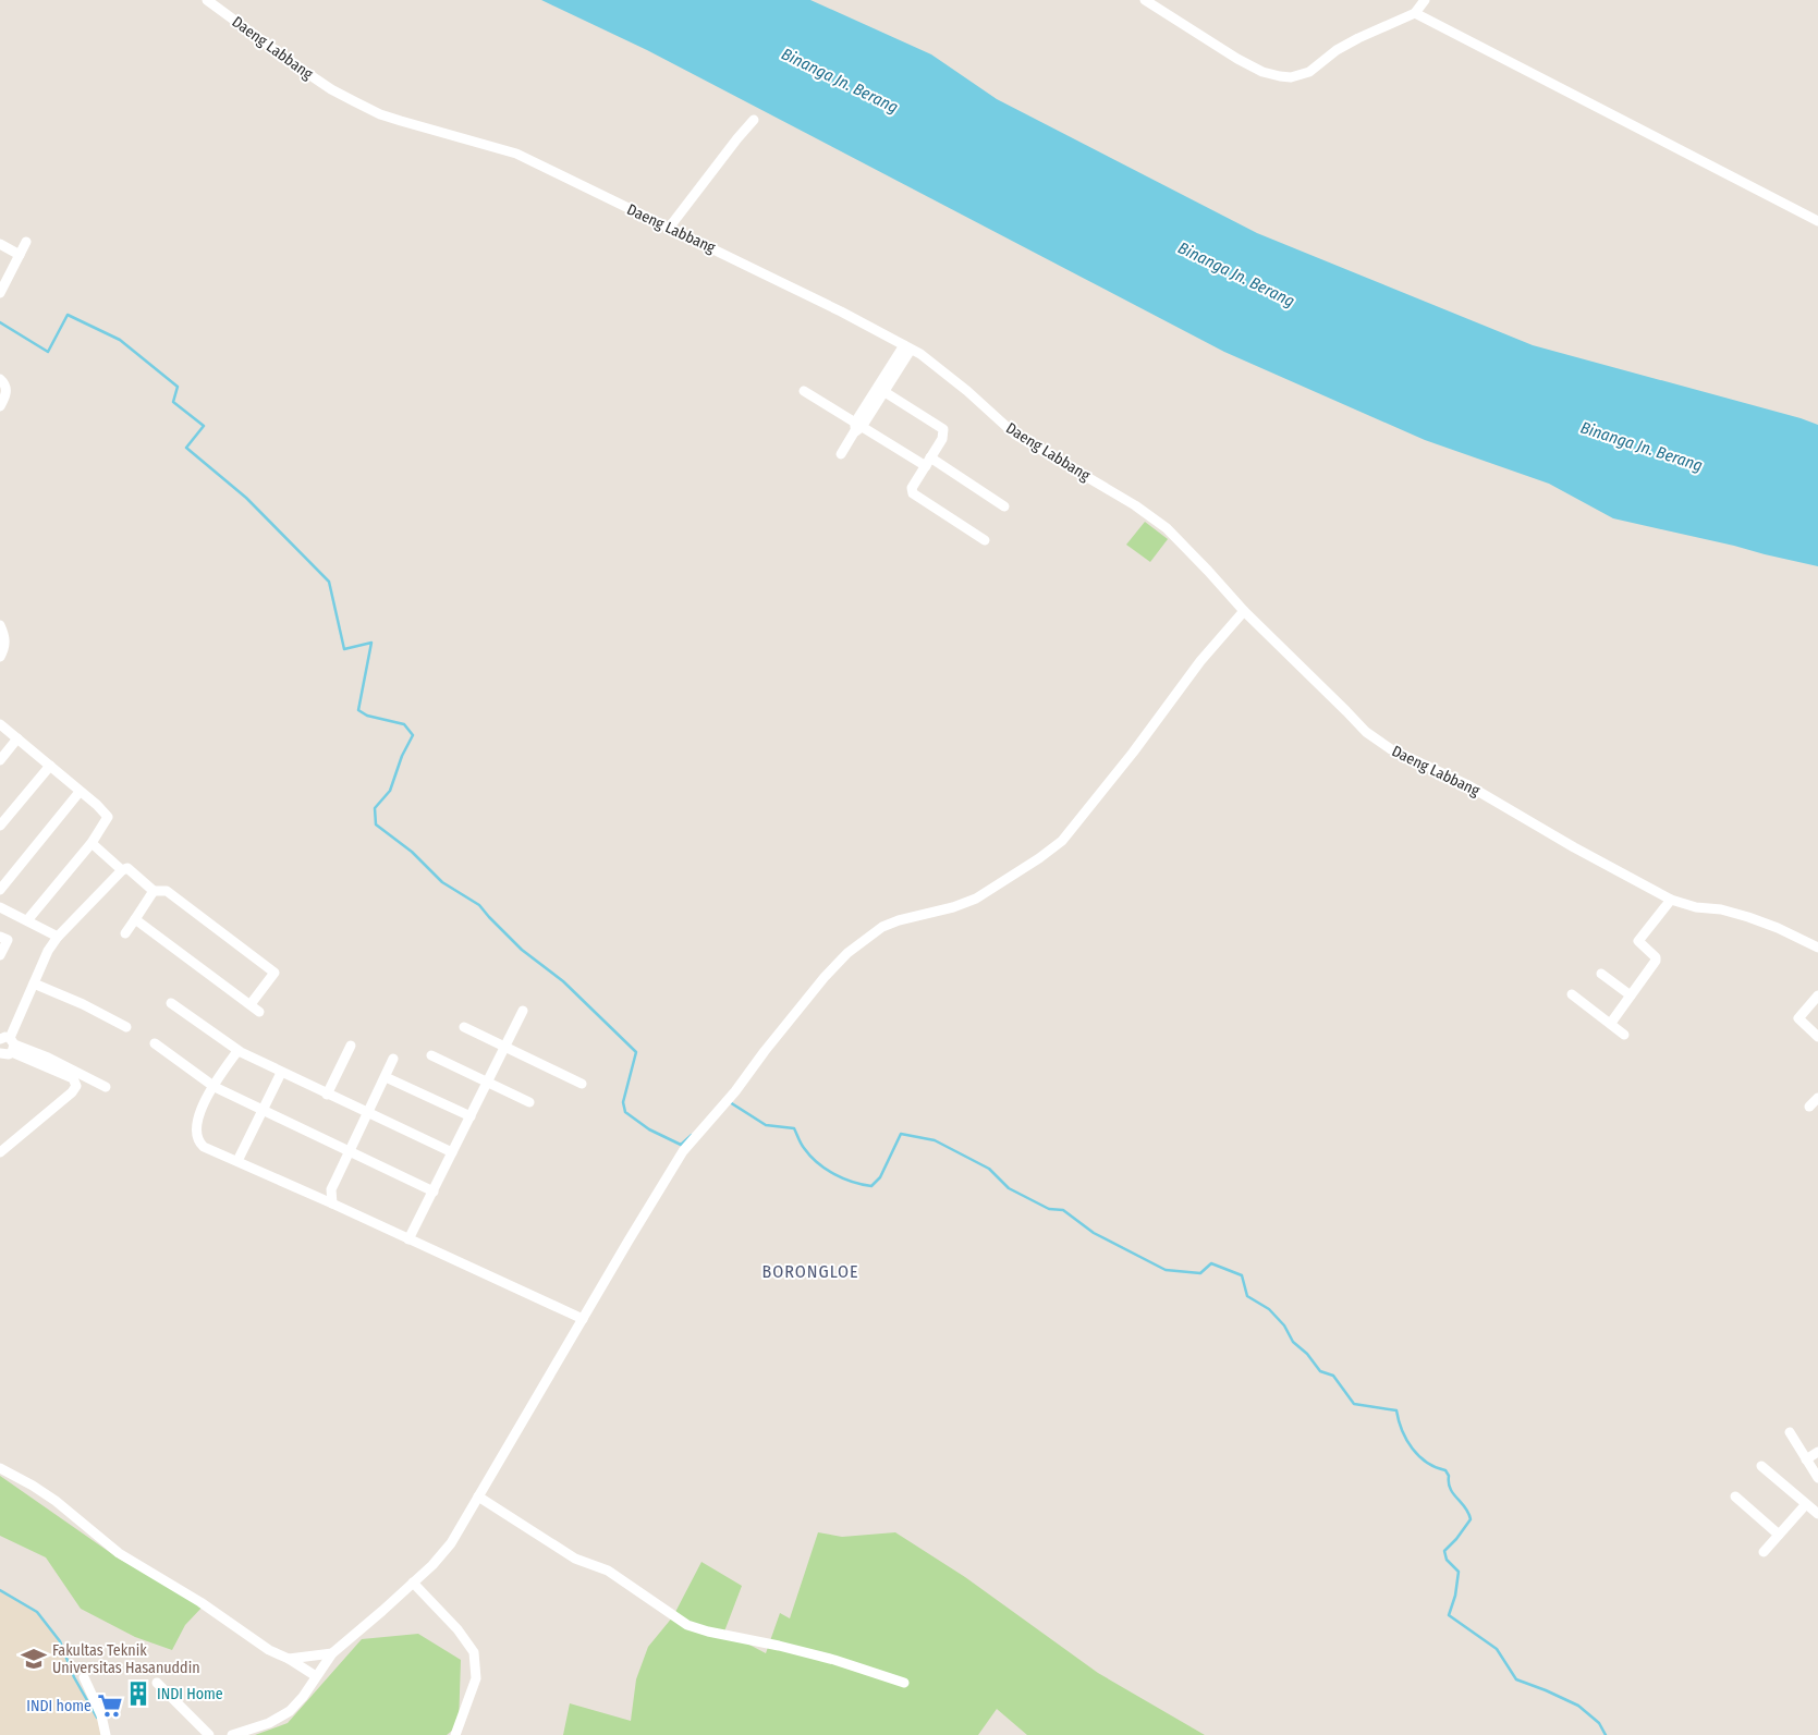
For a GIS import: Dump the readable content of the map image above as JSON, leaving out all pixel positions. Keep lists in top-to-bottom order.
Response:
{
  "streets": {
    "street": ["Daeng Labbang"]
  },
  "districts": ["BORONGLOE"],
  "water": ["Binanga Jn. Berang"],
  "places": {
    "school or university": ["Fakultas Teknik Universitas Hasanuddin"],
    "building": ["INDI Home"],
    "supermarket": ["INDI home"]
  }
}
